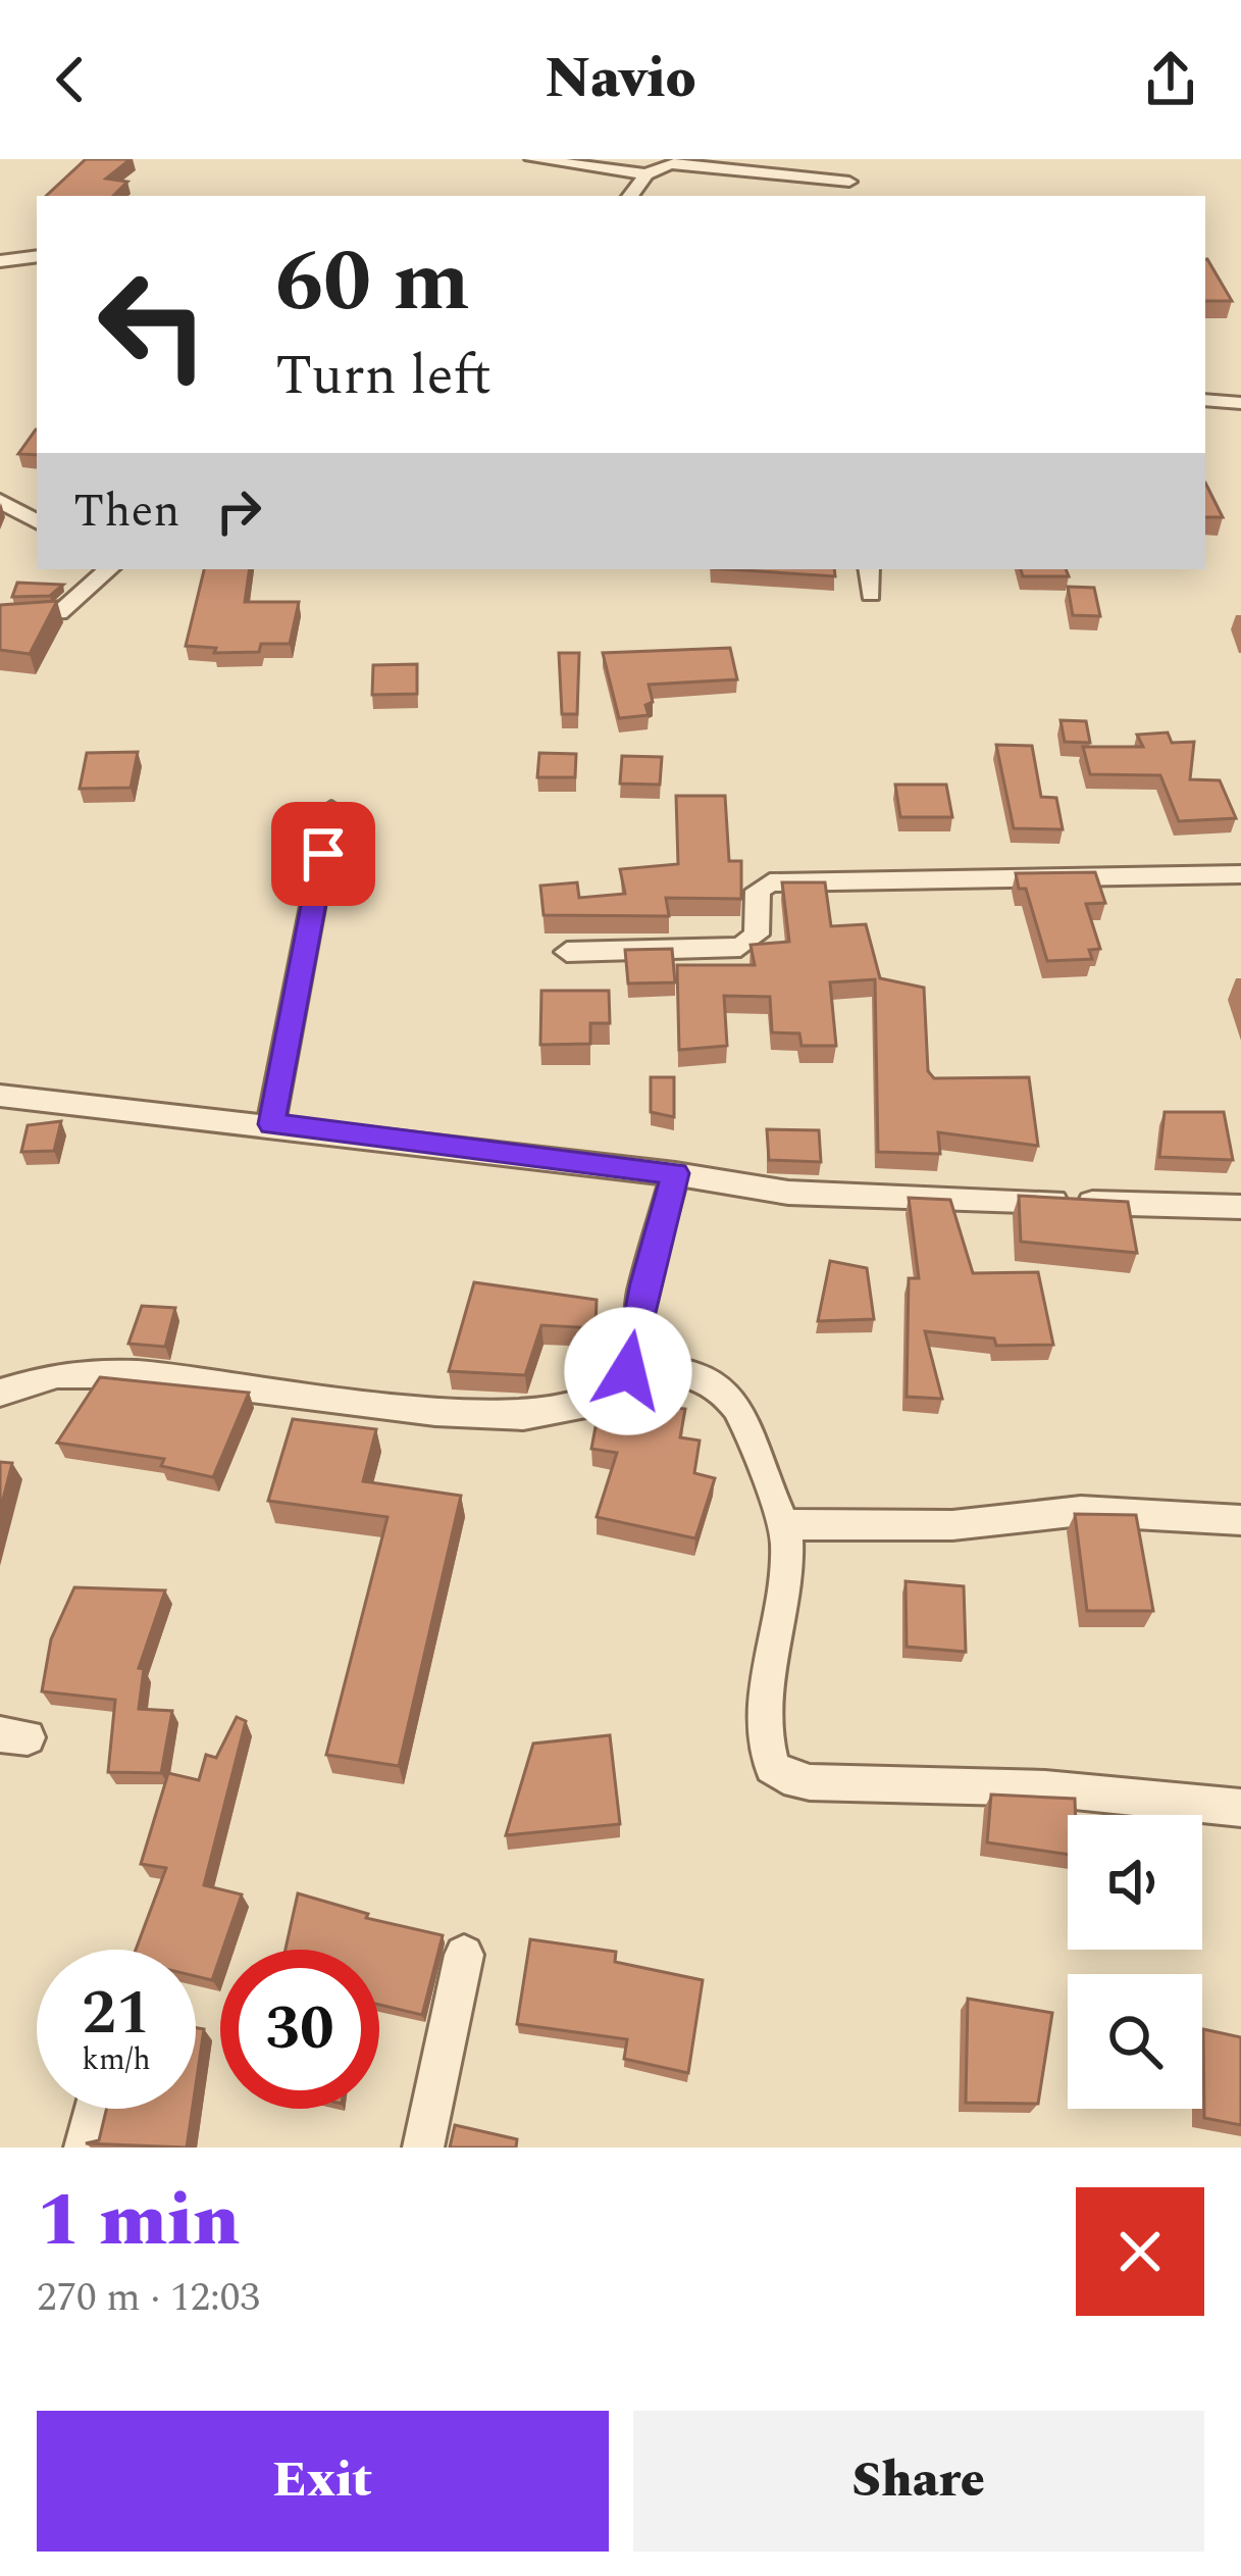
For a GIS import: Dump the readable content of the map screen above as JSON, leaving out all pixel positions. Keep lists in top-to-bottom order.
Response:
{
  "page": {
    "header": "Navio",
    "turn": ["60 m", "Turn left"],
    "then": "Then",
    "speed": "21 km/h",
    "limit": "30",
    "heading": ["1 min", "270 m · 12:03"],
    "buttons": ["Exit", "Share"]
  }
}
